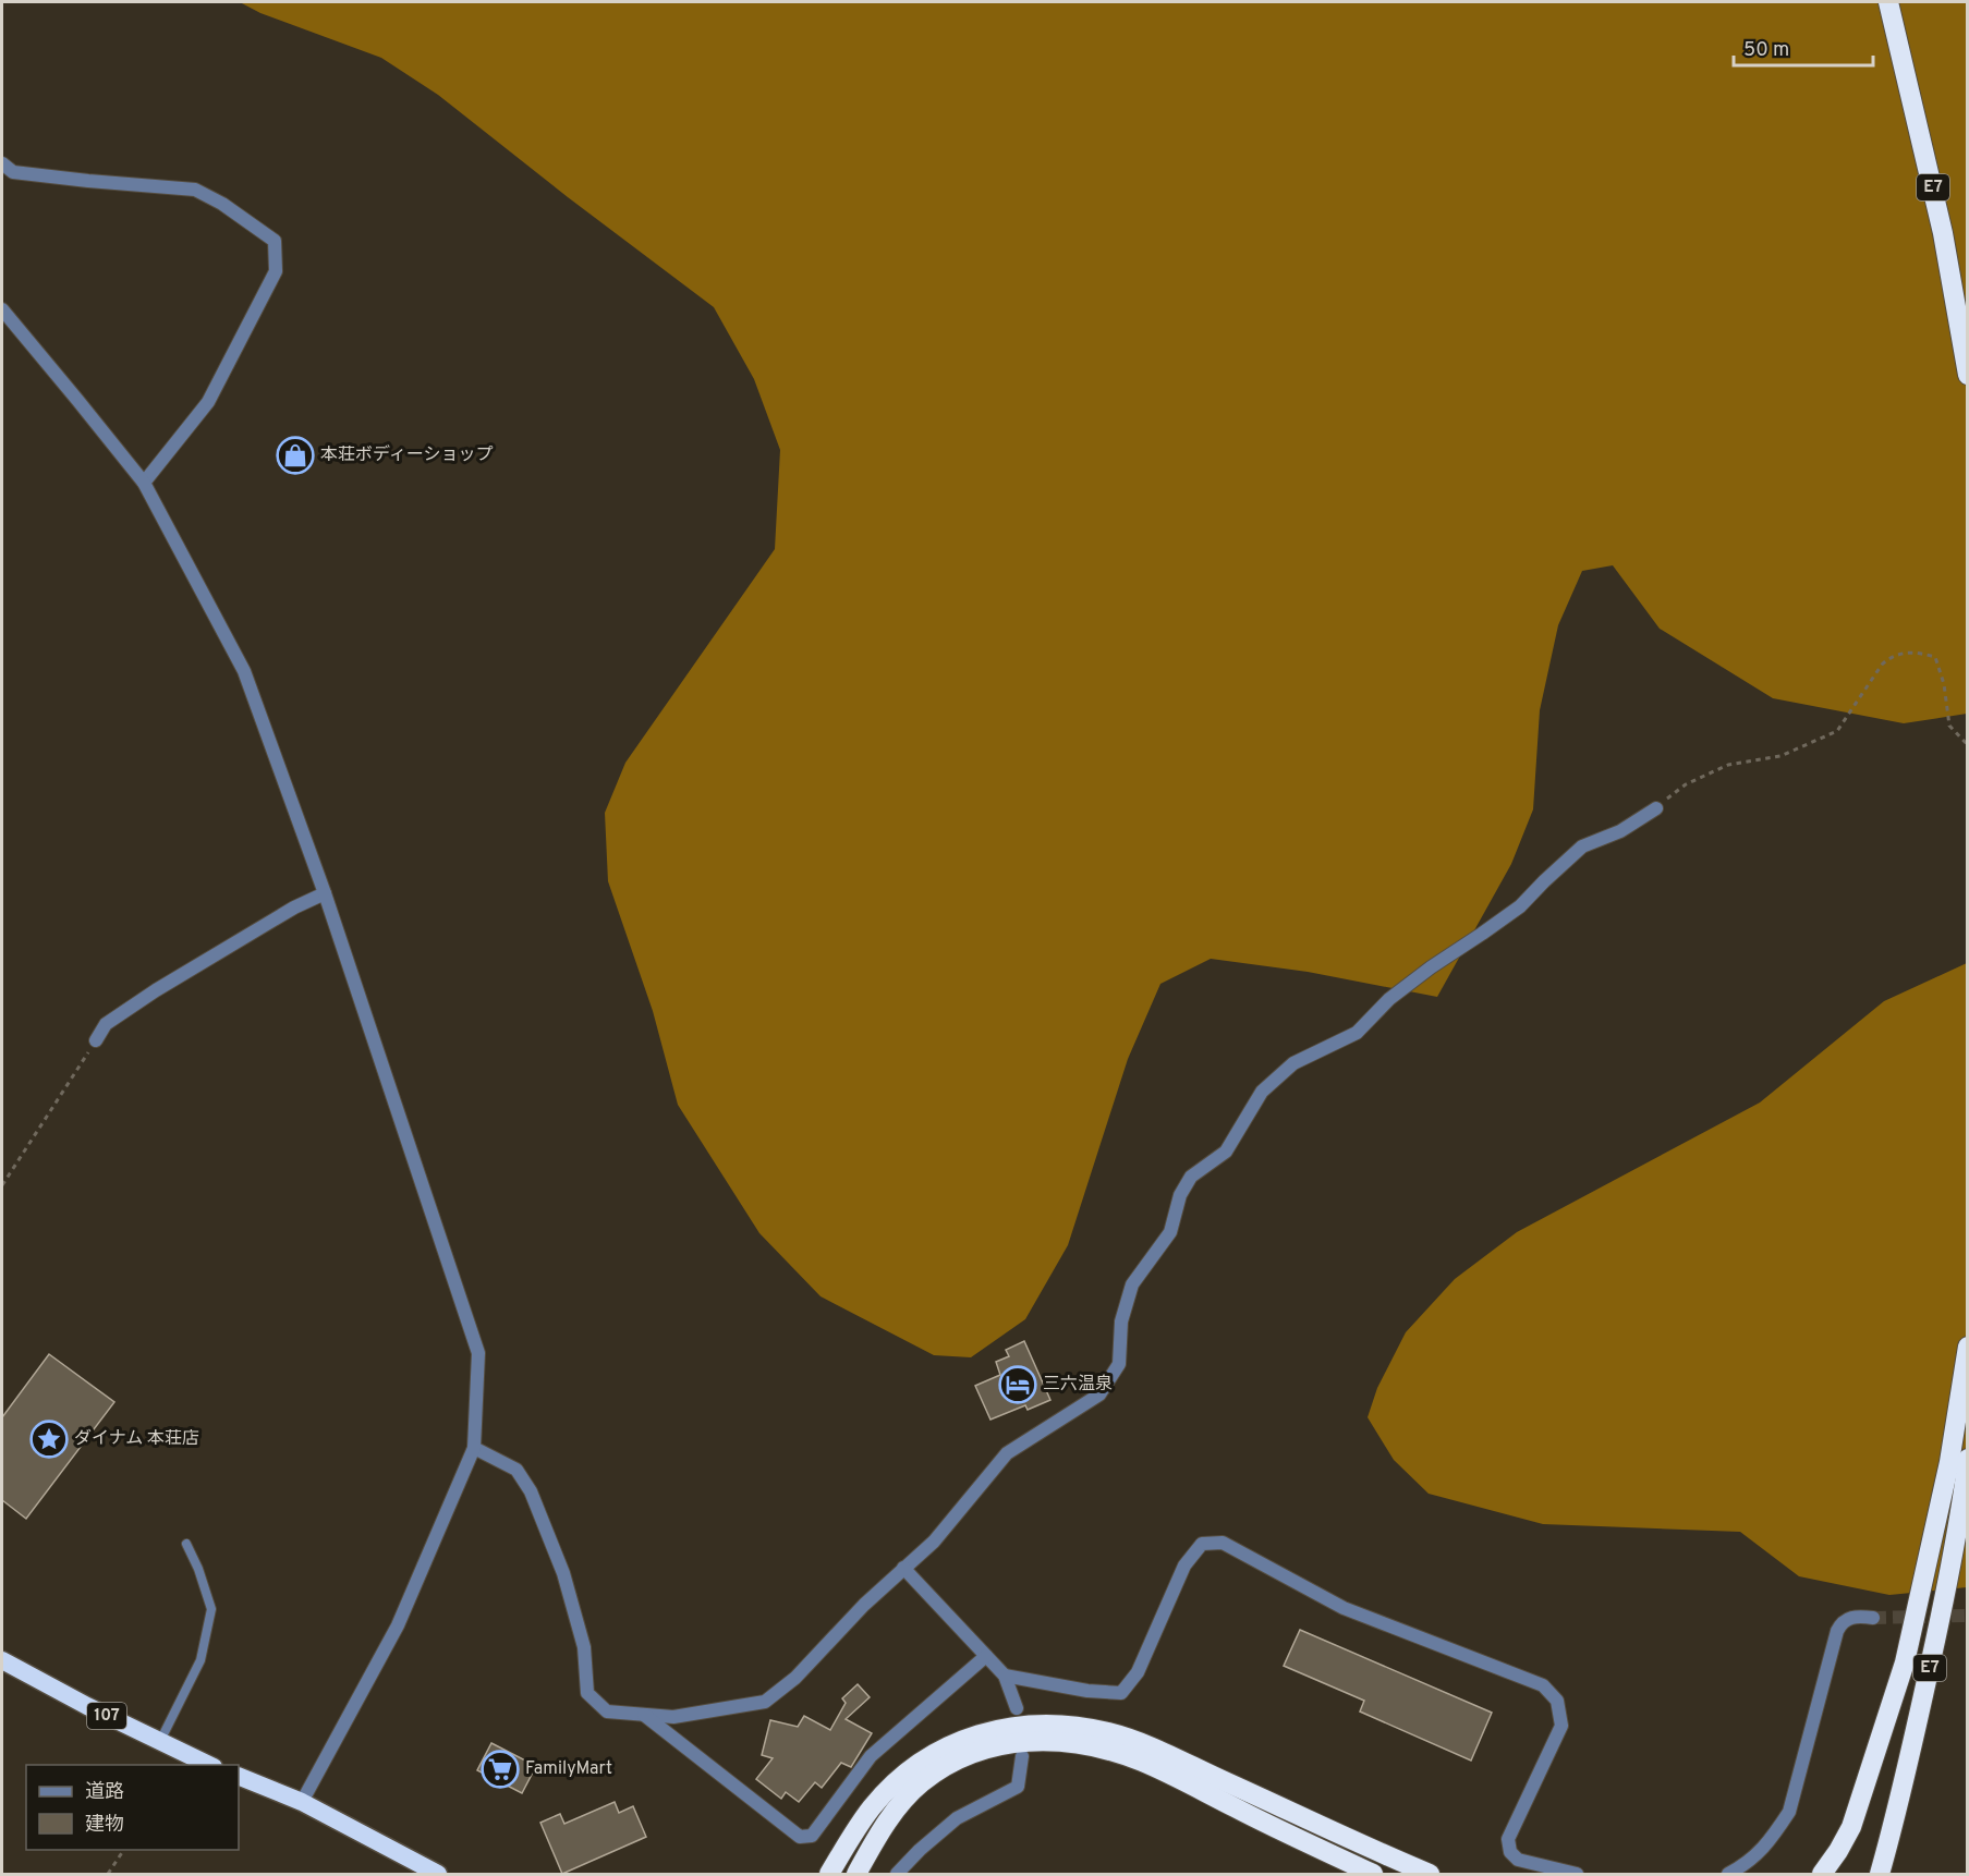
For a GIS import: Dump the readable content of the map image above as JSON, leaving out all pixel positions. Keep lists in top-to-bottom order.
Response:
{
  "streets": {
    "highway": ["E7", "107"]
  },
  "places": {
    "shop": ["本荘ボディーショップ"],
    "hotel": ["三六温泉"],
    "place": ["ダイナム 本荘店"],
    "supermarket": ["FamilyMart"]
  },
  "legend": ["道路", "建物"],
  "scale_bar": "50 m"
}
